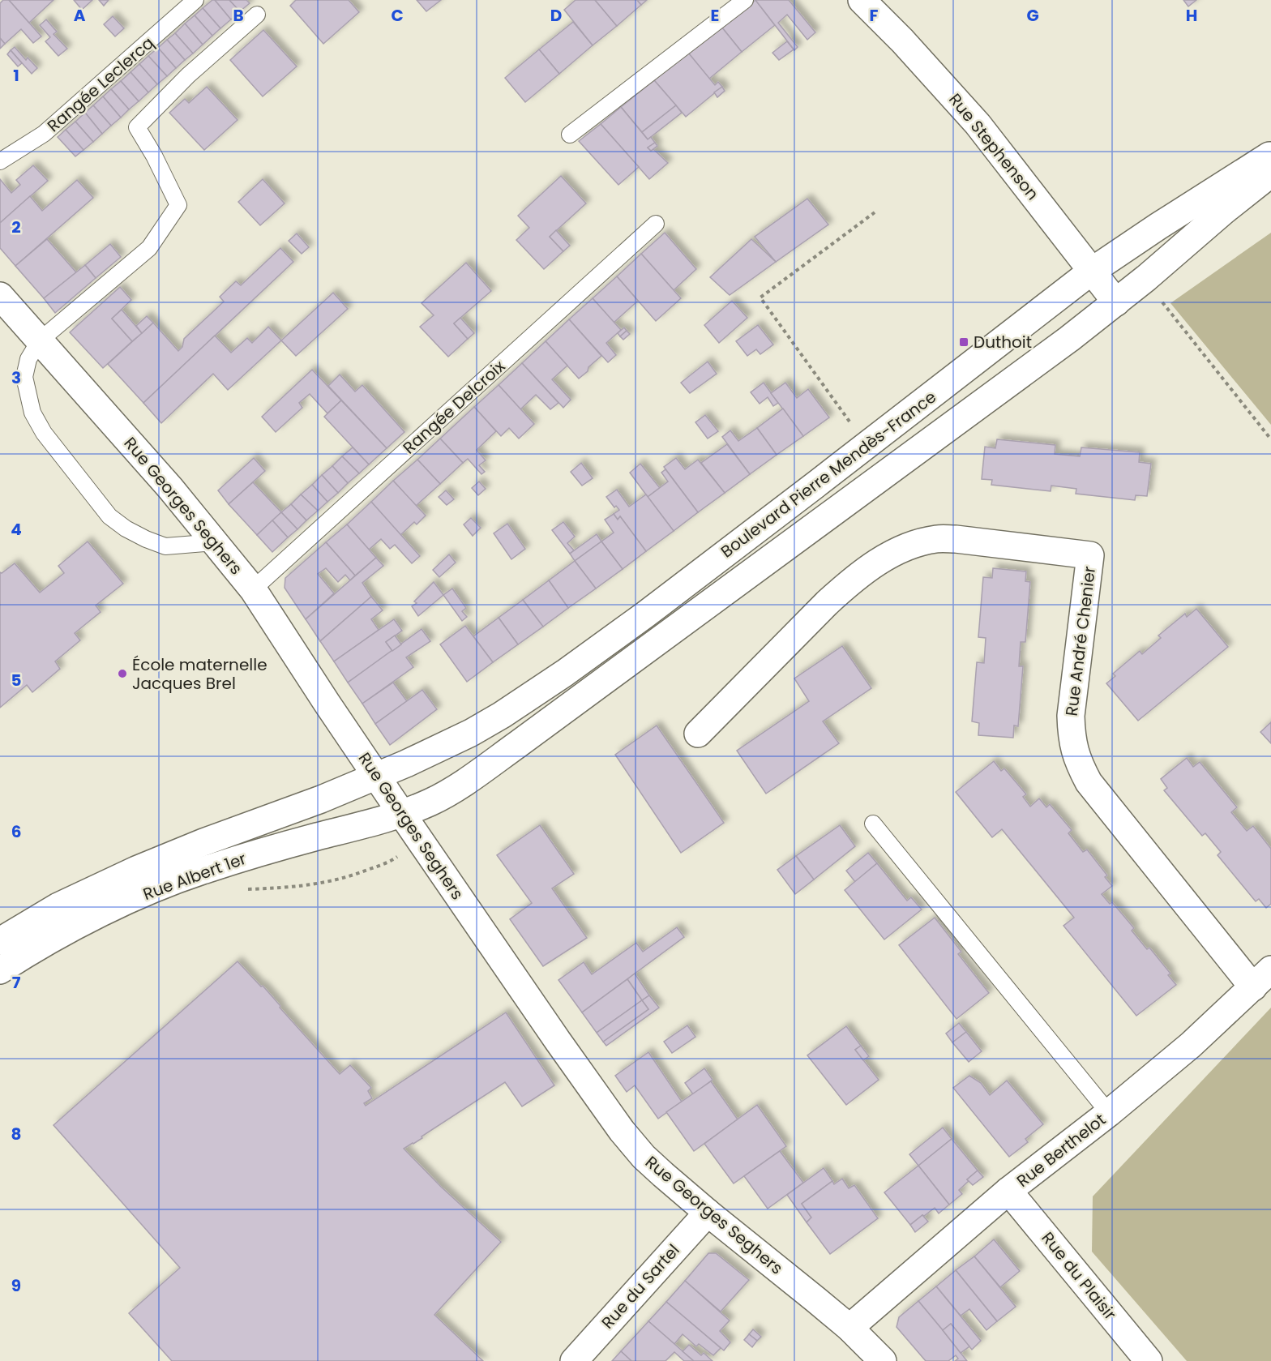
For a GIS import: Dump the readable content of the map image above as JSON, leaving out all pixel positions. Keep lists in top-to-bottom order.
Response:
{
  "streets": {
    "street": [
      "Rue Stephenson",
      "Boulevard Pierre Mendès-France",
      "Rue Georges Seghers",
      "Rue André Chenier",
      "Rue Albert 1er",
      "Rue Berthelot",
      "Rue du Plaisir",
      "Rue du Sartel"
    ],
    "lane": ["Rangée Leclercq", "Rangée Delcroix"]
  },
  "crossings": [
    ["Rue Stephenson", "Boulevard Pierre Mendès-France"],
    ["Rangée Delcroix", "Rue Georges Seghers"],
    ["Boulevard Pierre Mendès-France", "Rue Georges Seghers"],
    ["Boulevard Pierre Mendès-France", "Rue Albert 1er"],
    ["Rue Georges Seghers", "Rue Albert 1er"],
    ["Rue Georges Seghers", "Rue Berthelot"],
    ["Rue Georges Seghers", "Rue du Sartel"],
    ["Rue André Chenier", "Rue Berthelot"],
    ["Rue Berthelot", "Rue du Plaisir"]
  ],
  "places": {
    "transit": ["Duthoit"],
    "other": ["École maternelle Jacques Brel"]
  },
  "grid": {
    "columns": [
      "A",
      "B",
      "C",
      "D",
      "E",
      "F",
      "G",
      "H"
    ],
    "rows": [
      "1",
      "2",
      "3",
      "4",
      "5",
      "6",
      "7",
      "8",
      "9"
    ]
  }
}
